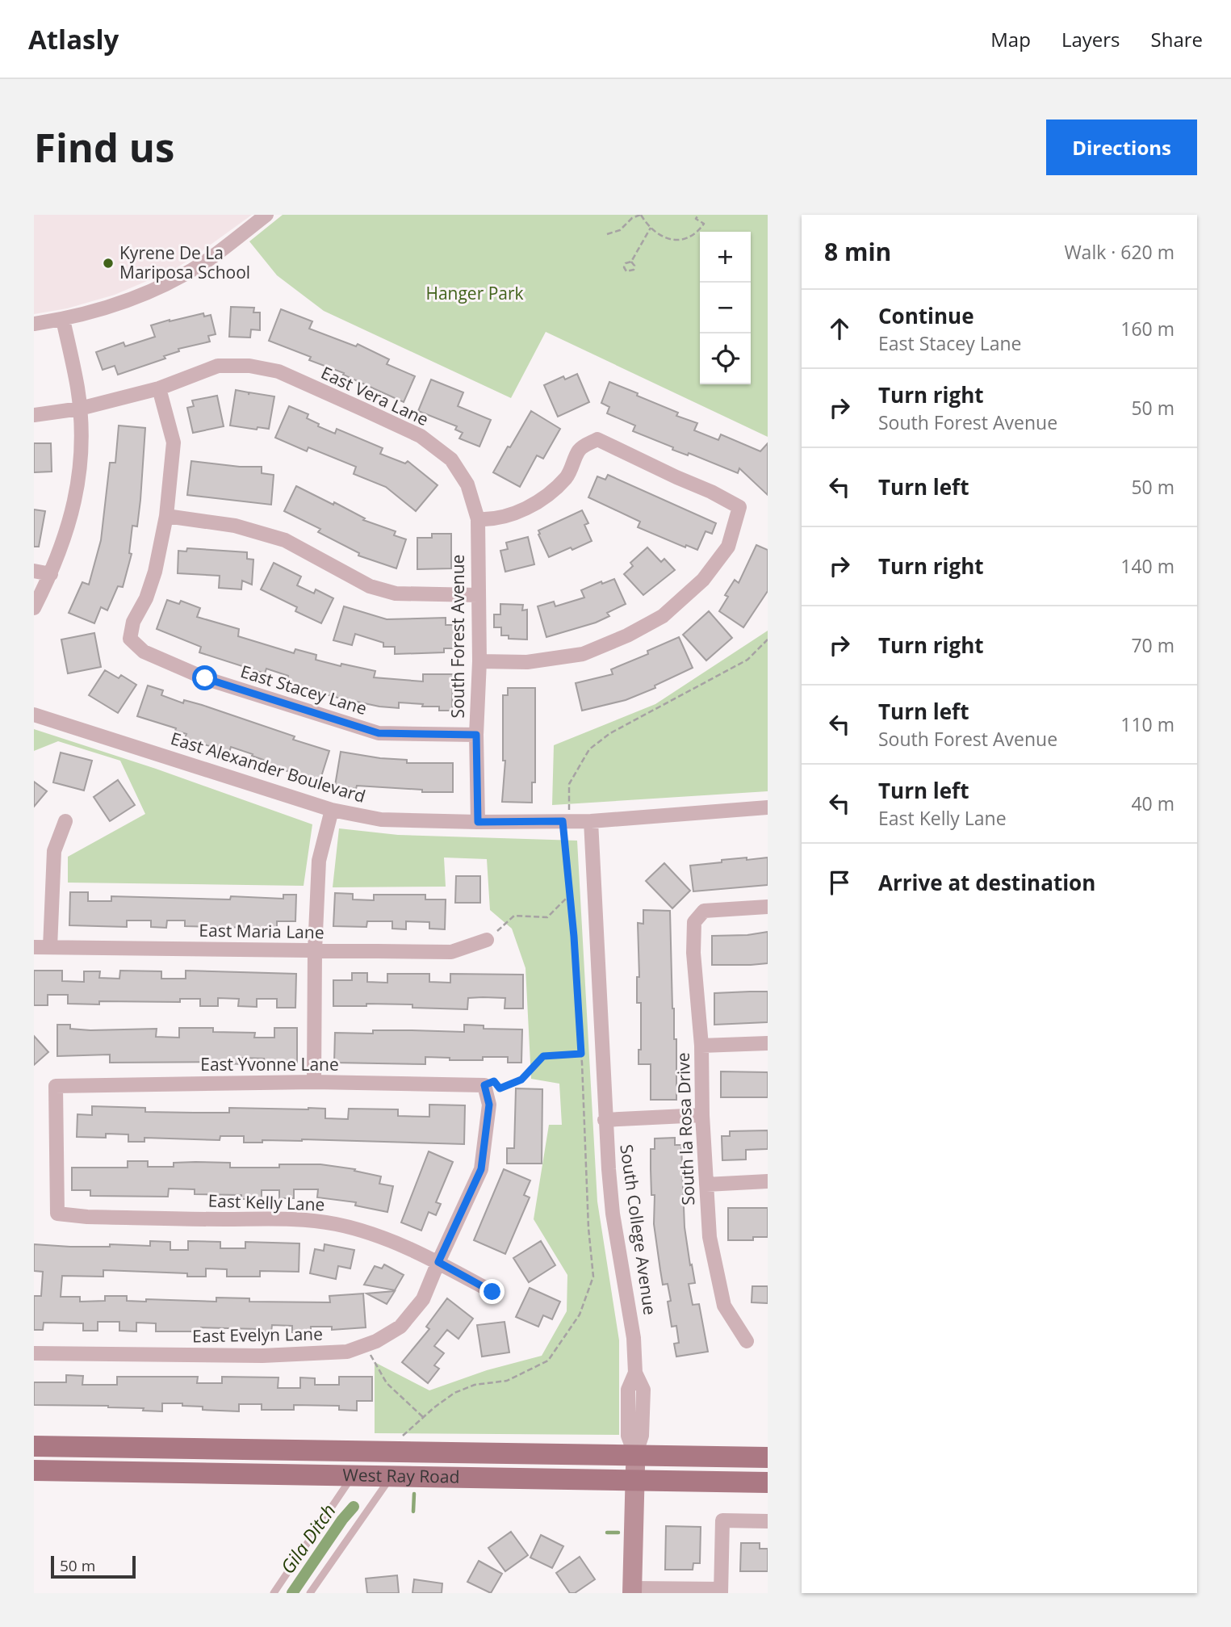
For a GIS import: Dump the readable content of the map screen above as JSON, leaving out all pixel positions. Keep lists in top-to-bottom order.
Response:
{
  "streets": {
    "main road": ["West Ray Road"],
    "street": [
      "East Vera Lane",
      "South Forest Avenue",
      "East Stacey Lane",
      "East Alexander Boulevard",
      "East Maria Lane",
      "East Yvonne Lane",
      "South la Rosa Drive",
      "East Kelly Lane",
      "South College Avenue",
      "East Evelyn Lane"
    ]
  },
  "crossings": [
    ["East Vera Lane", "South Forest Avenue"],
    ["South Forest Avenue", "East Stacey Lane"],
    ["South Forest Avenue", "East Alexander Boulevard"],
    ["East Alexander Boulevard", "South College Avenue"],
    ["East Yvonne Lane", "East Kelly Lane"],
    ["East Kelly Lane", "East Evelyn Lane"],
    ["South College Avenue", "West Ray Road"]
  ],
  "water": ["Gila Ditch"],
  "parks": ["Hanger Park"],
  "places": ["Kyrene De La Mariposa School"],
  "scale_bar": "50 m",
  "page": {
    "header": "Atlasly",
    "nav": ["Map", "Layers", "Share"],
    "buttons": "Directions",
    "title": "Find us",
    "heading": ["8 min", "Walk · 620 m"],
    "map_buttons": ["+", "−"],
    "list": [
      ["Continue", "East Stacey Lane", "160 m"],
      ["Turn right", "South Forest Avenue", "50 m"],
      ["Turn left", "50 m"],
      ["Turn right", "140 m"],
      ["Turn right", "70 m"],
      ["Turn left", "South Forest Avenue", "110 m"],
      ["Turn left", "East Kelly Lane", "40 m"],
      "Arrive at destination"
    ],
    "scale": "50 m"
  }
}
